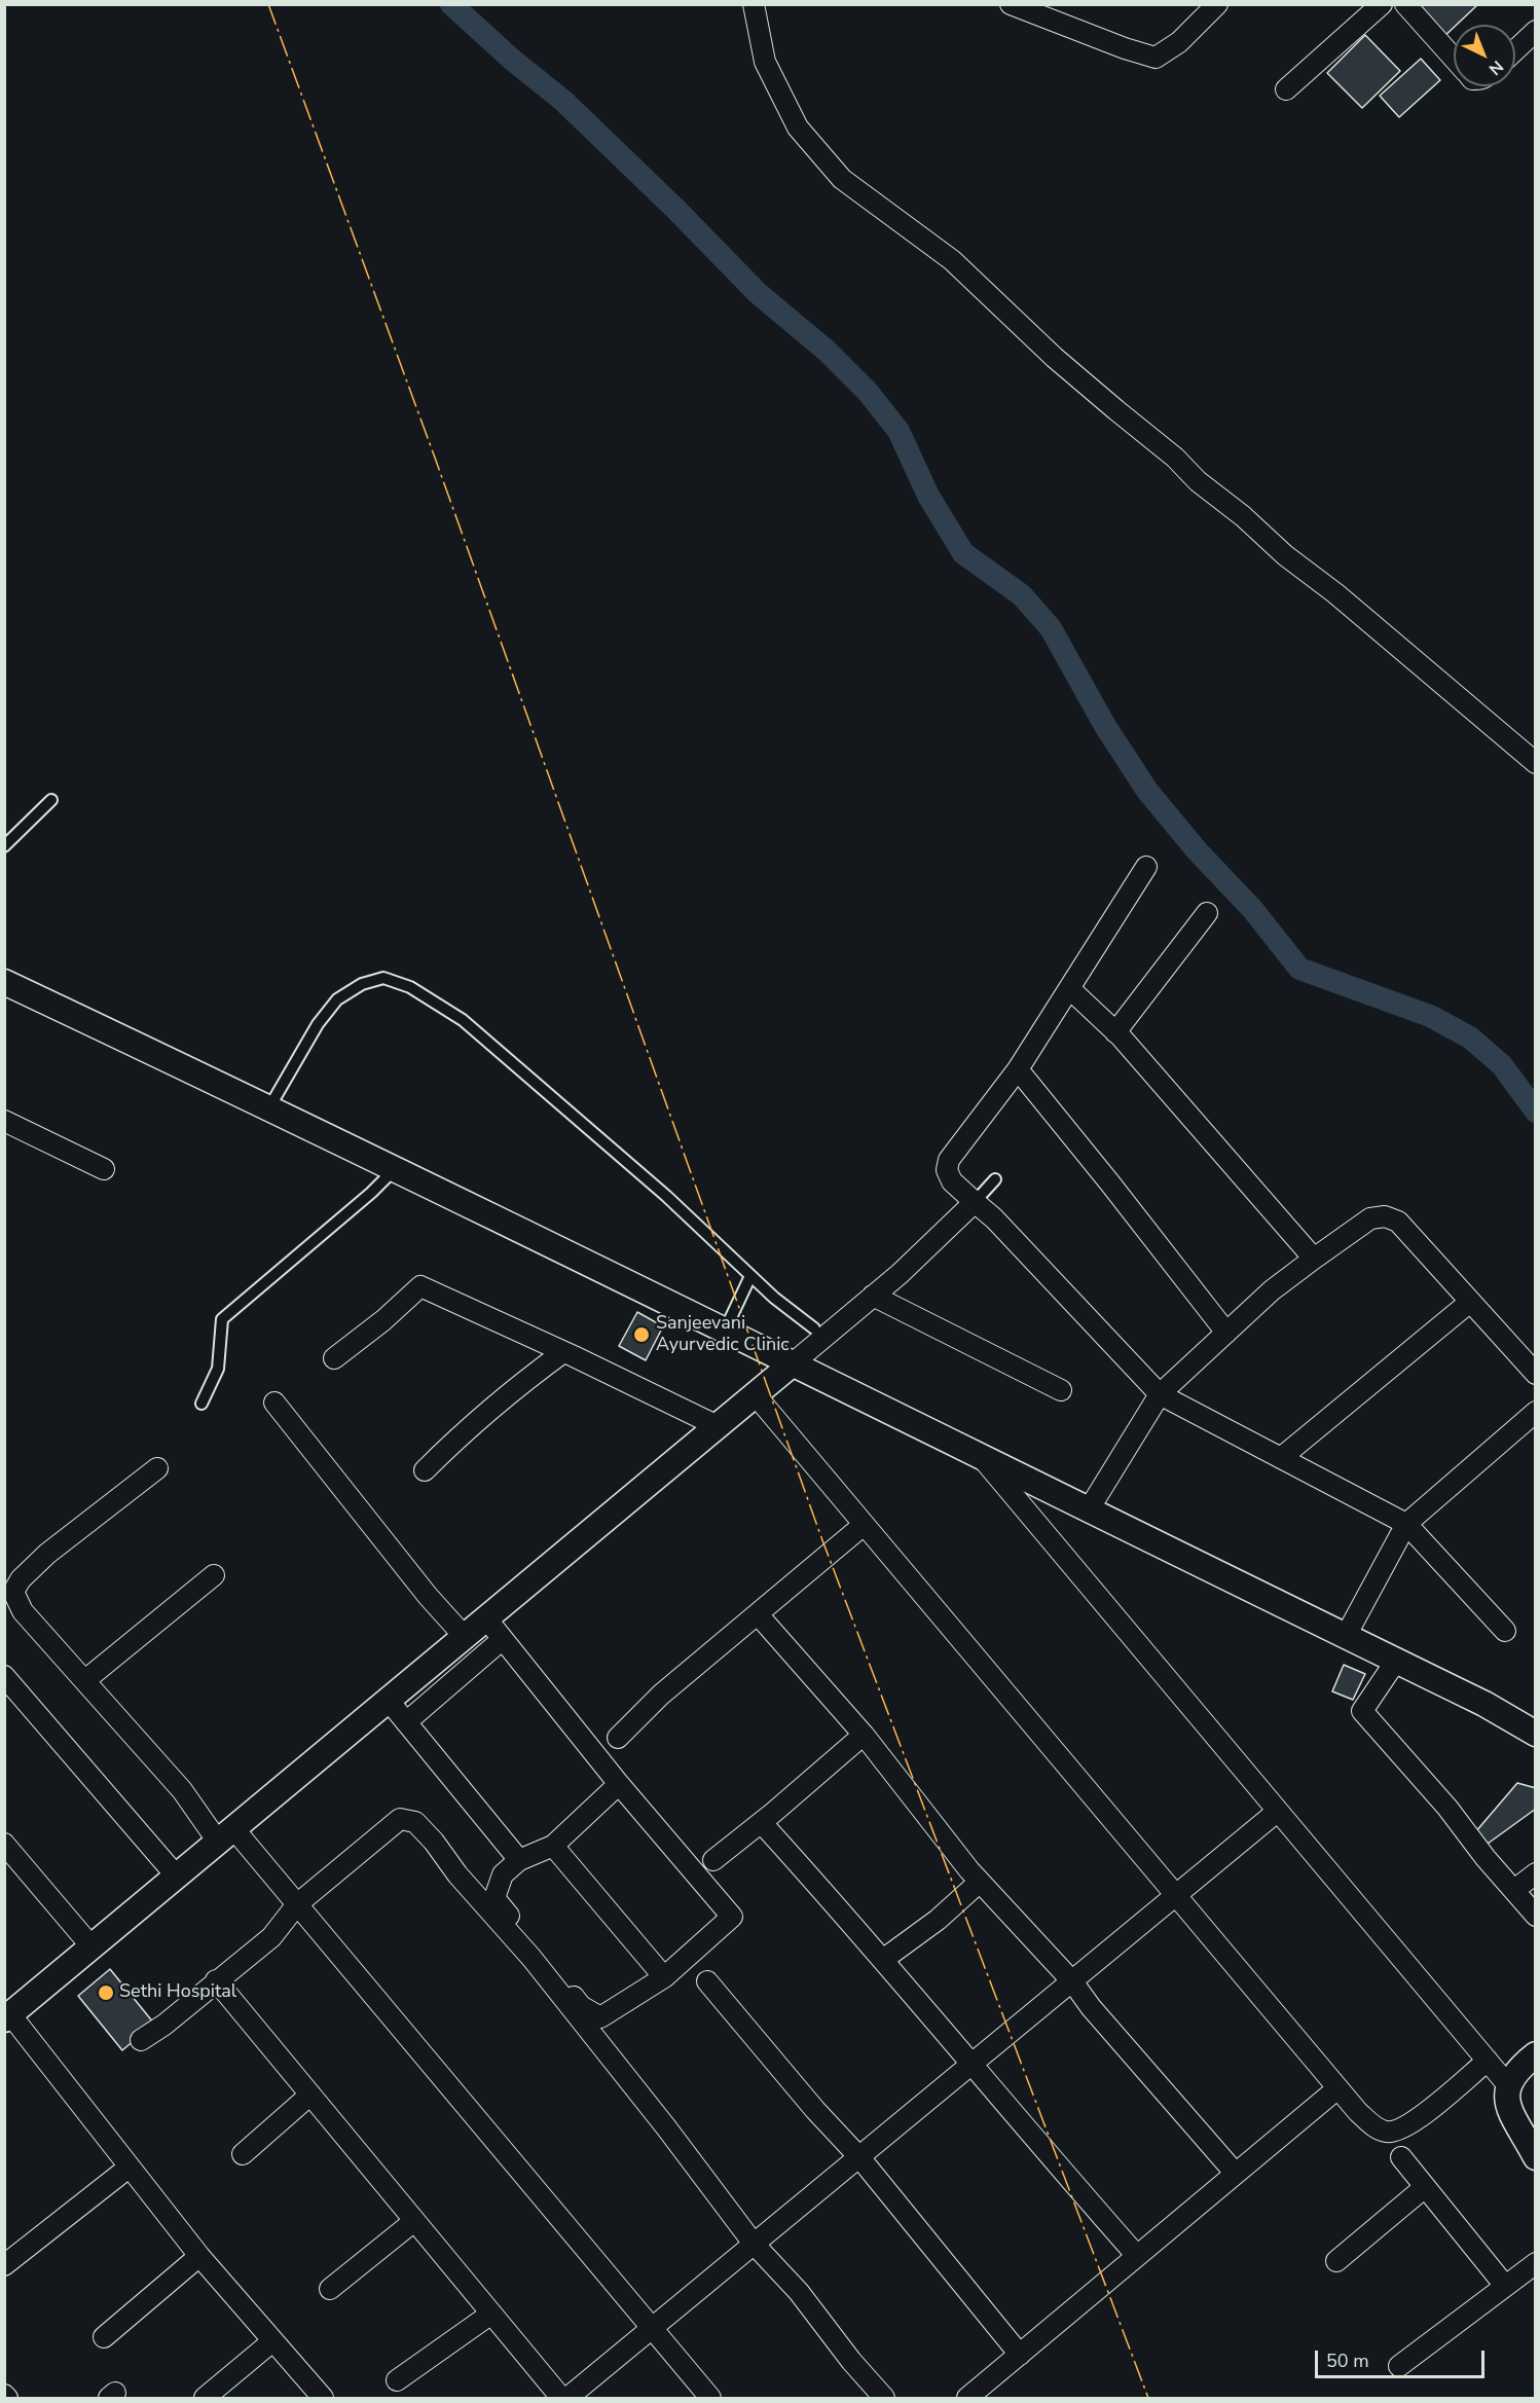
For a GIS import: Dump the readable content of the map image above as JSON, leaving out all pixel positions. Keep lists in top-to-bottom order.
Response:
{
  "places": ["Sanjeevani Ayurvedic Clinic", "Sethi Hospital"],
  "scale_bar": "50 m",
  "north": "bottom right"
}
